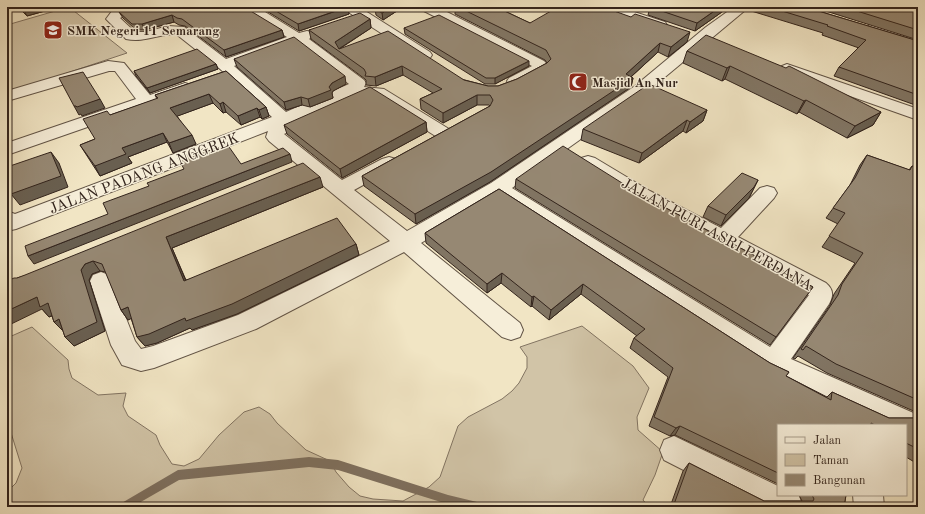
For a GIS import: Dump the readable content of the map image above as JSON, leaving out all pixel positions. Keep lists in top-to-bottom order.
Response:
{
  "streets": {
    "street": ["JALAN PADANG ANGGREK", "JALAN PURI ASRI PERDANA"]
  },
  "places": {
    "school or university": ["SMK Negeri 11 Semarang"],
    "mosque": ["Masjid An Nur"]
  },
  "legend": ["Jalan", "Taman", "Bangunan"]
}
